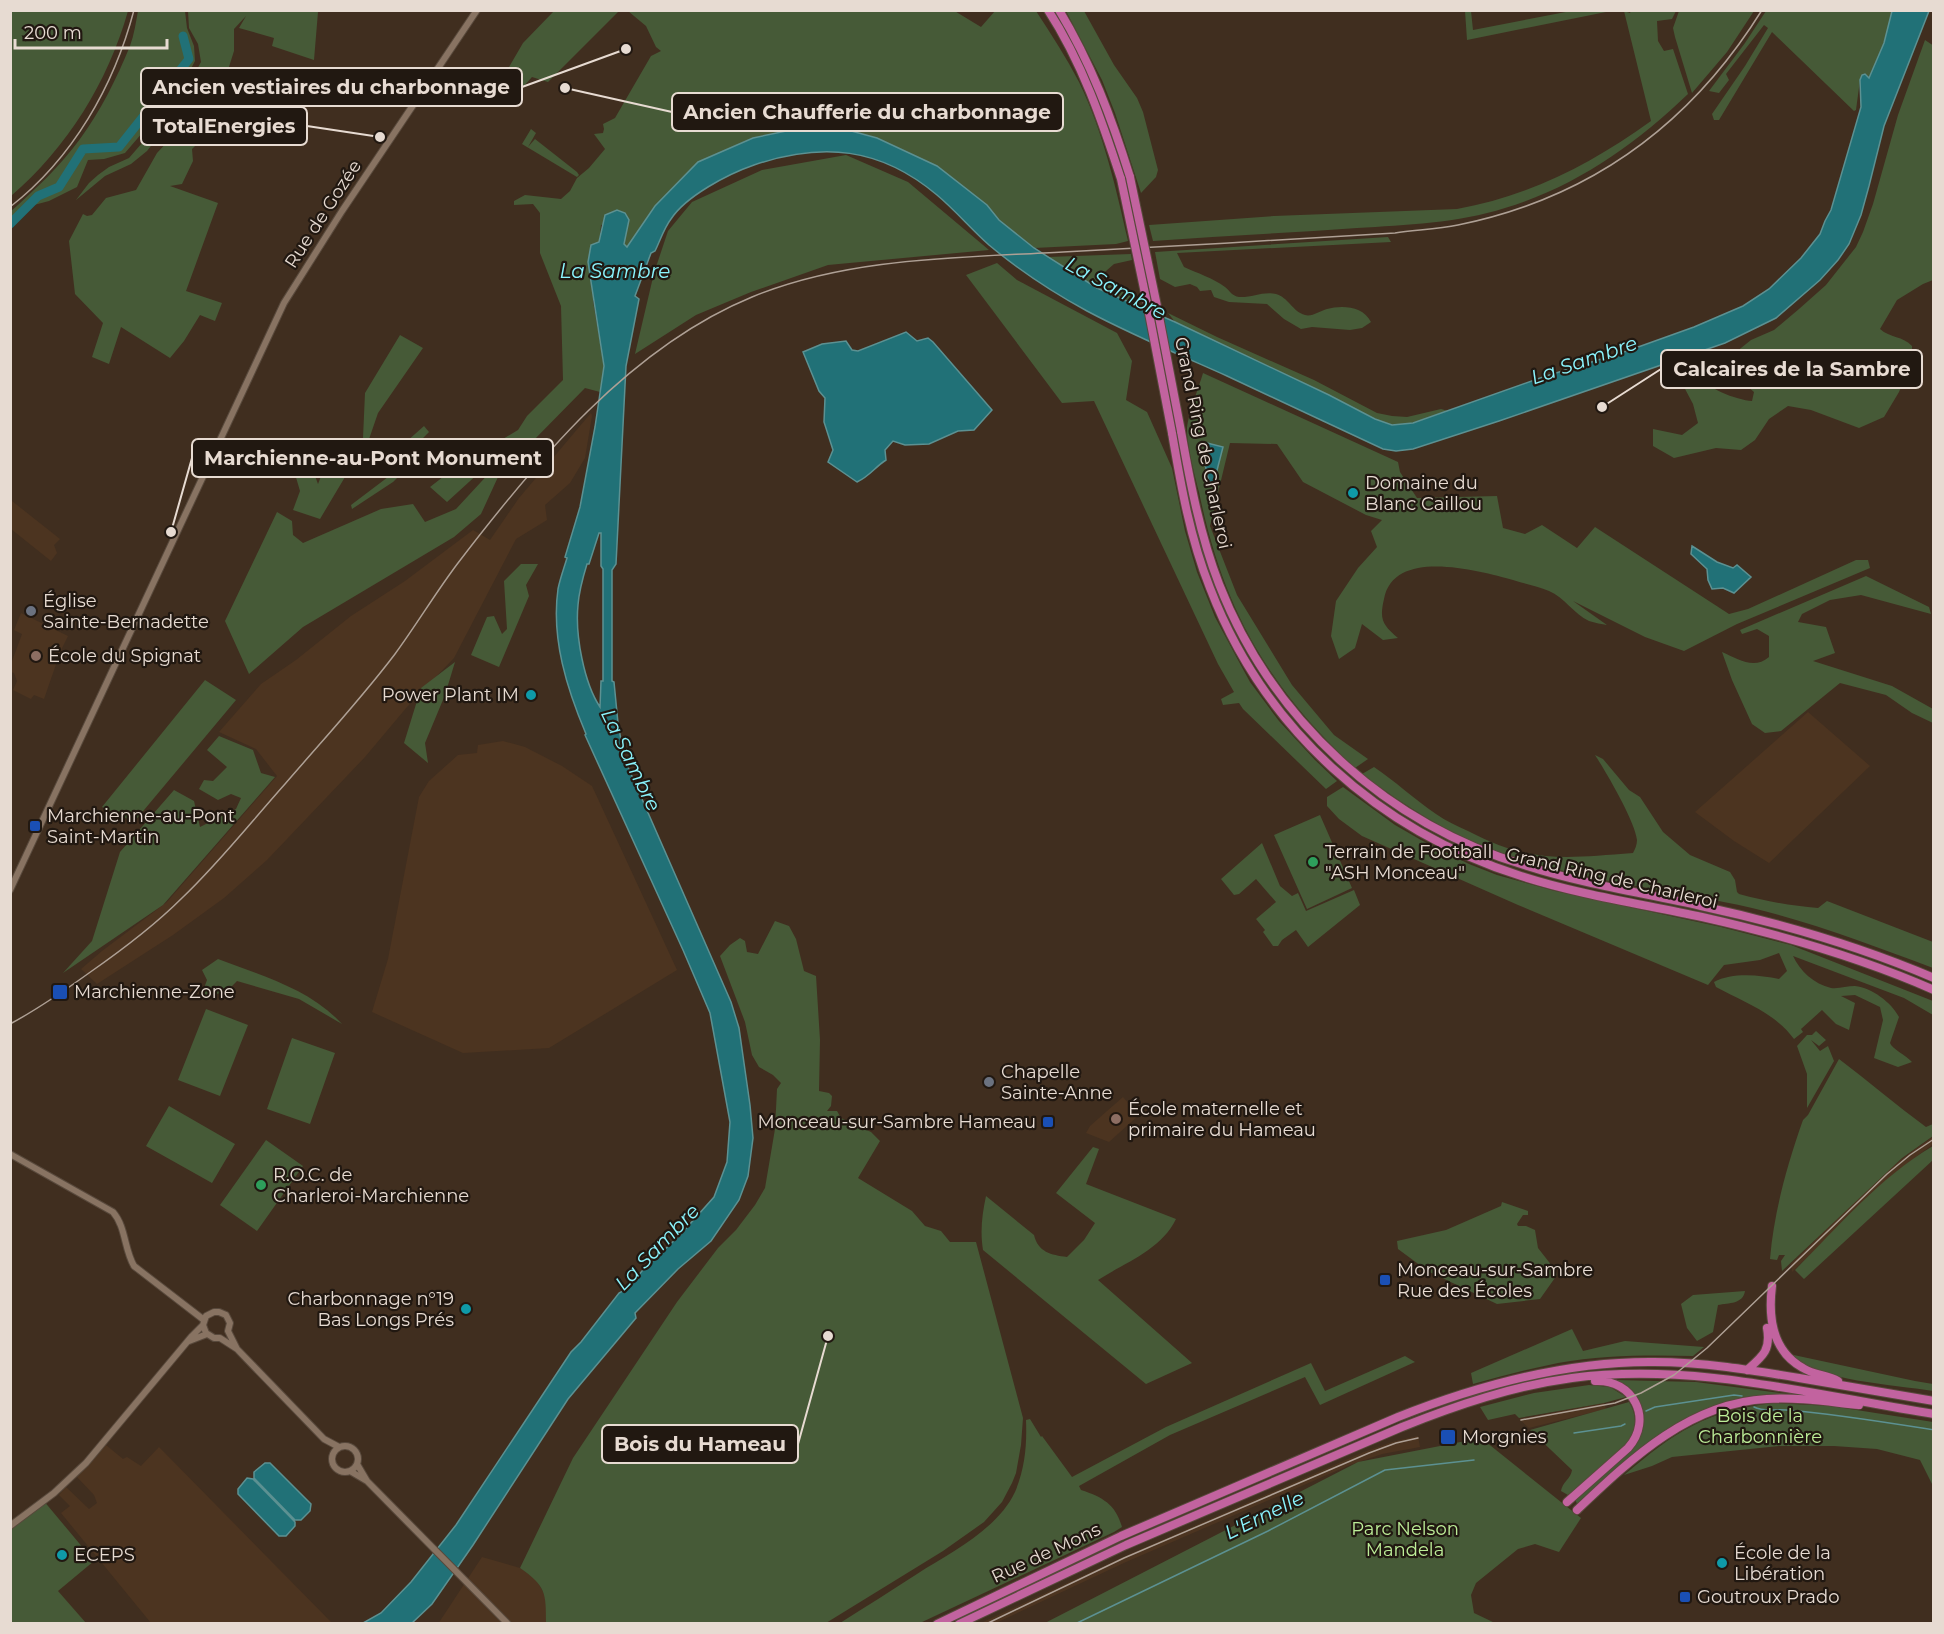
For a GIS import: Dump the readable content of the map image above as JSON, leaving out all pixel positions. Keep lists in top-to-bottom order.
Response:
{
  "streets": {
    "highway": ["Grand Ring de Charleroi", "Rue de Mons"],
    "street": ["Rue de Gozée"]
  },
  "water": ["La Sambre", "L'Ernelle"],
  "parks": ["Bois de la Charbonnière", "Parc Nelson Mandela"],
  "places": {
    "other": [
      "Ancien vestiaires du charbonnage",
      "Ancien Chaufferie du charbonnage",
      "TotalEnergies",
      "Calcaires de la Sambre",
      "Domaine du Blanc Caillou",
      "Marchienne-au-Pont Monument",
      "Église Sainte-Bernadette",
      "École du Spignat",
      "Power Plant IM",
      "Terrain de Football \"ASH Monceau\"",
      "Chapelle Sainte-Anne",
      "École maternelle et primaire du Hameau",
      "R.O.C. de Charleroi-Marchienne",
      "Charbonnage n°19 Bas Longs Prés",
      "Bois du Hameau",
      "ECEPS",
      "École de la Libération"
    ],
    "transit": [
      "Marchienne-au-Pont Saint-Martin",
      "Marchienne-Zone",
      "Monceau-sur-Sambre Hameau",
      "Monceau-sur-Sambre Rue des Écoles",
      "Morgnies",
      "Goutroux Prado"
    ]
  },
  "scale_bar": "200 m"
}
